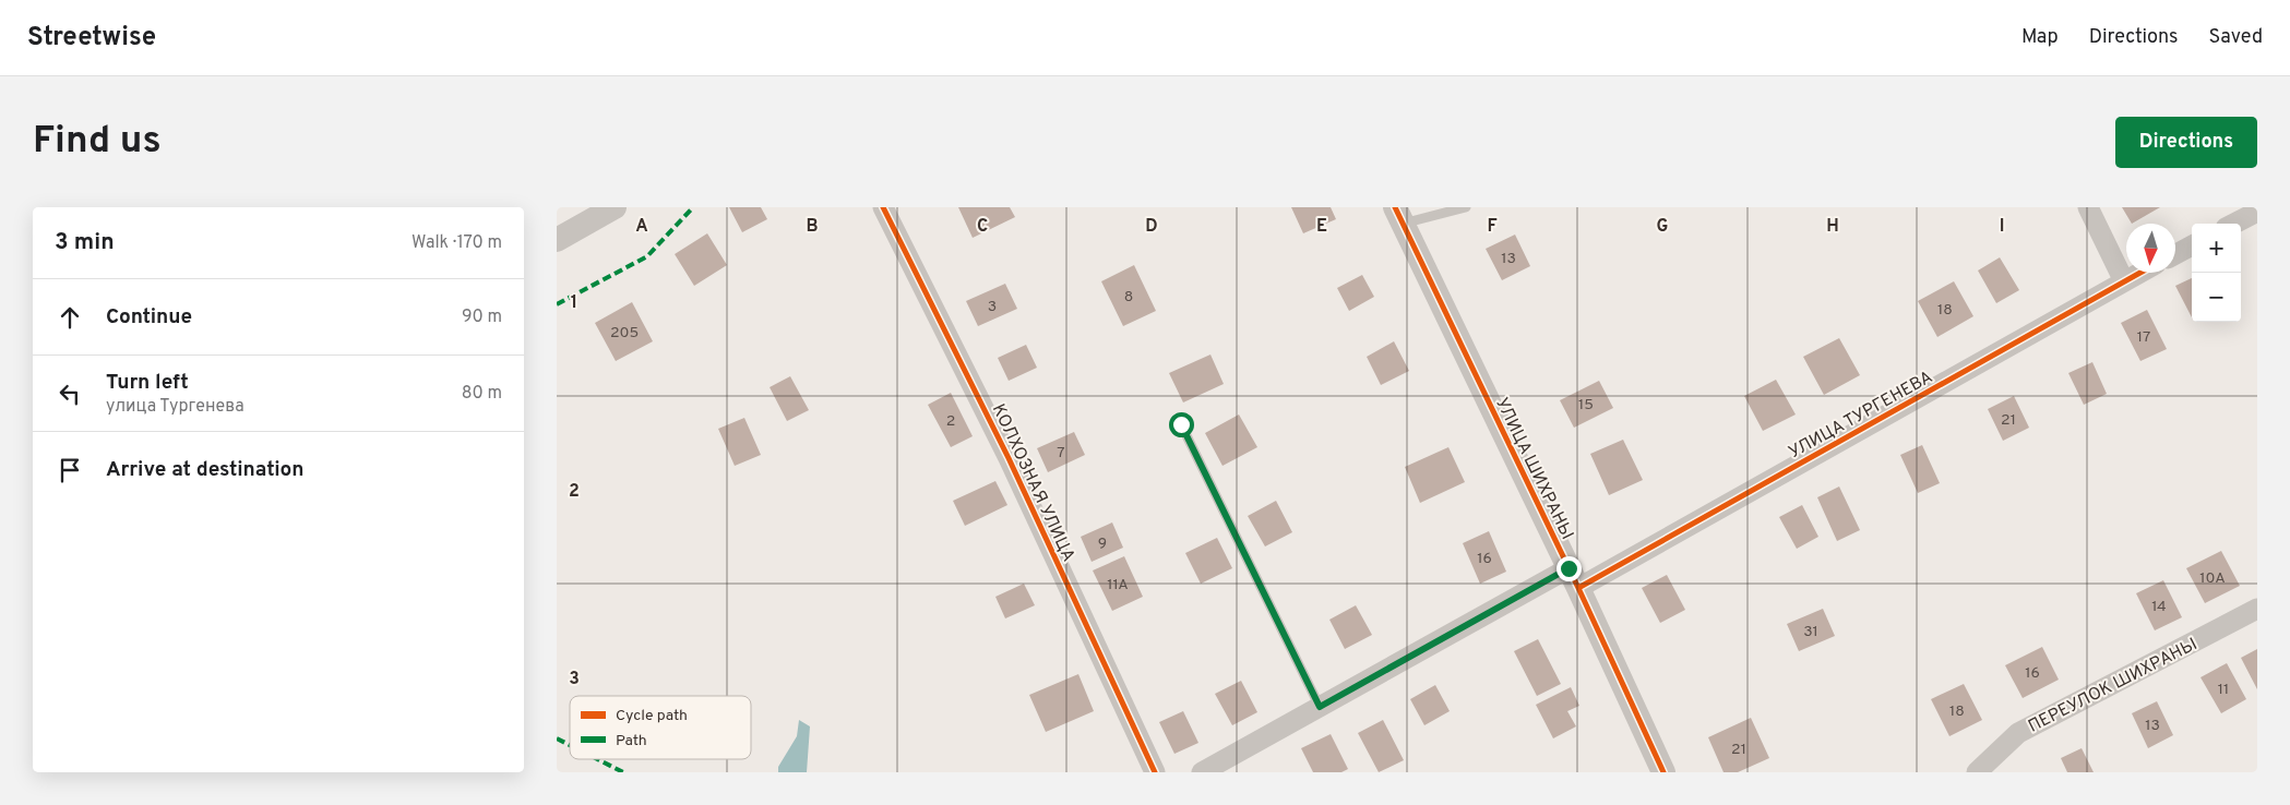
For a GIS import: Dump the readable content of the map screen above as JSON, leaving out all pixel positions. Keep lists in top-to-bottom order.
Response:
{
  "streets": {
    "street": [
      "УЛИЦА ТУРГЕНЕВА",
      "УЛИЦА ШИХРАНЫ",
      "КОЛХОЗНАЯ УЛИЦА",
      "ПЕРЕУЛОК ШИХРАНЫ"
    ]
  },
  "crossings": [
    ["УЛИЦА ТУРГЕНЕВА", "УЛИЦА ШИХРАНЫ"]
  ],
  "house_numbers": [
    "13",
    "8",
    "3",
    "18",
    "205",
    "17",
    "15",
    "21",
    "2",
    "7",
    "9",
    "16",
    "10А",
    "11А",
    "14",
    "31",
    "16",
    "11",
    "18",
    "13",
    "21"
  ],
  "legend": ["Cycle path", "Path"],
  "north": "bottom",
  "page": {
    "header": "Streetwise",
    "nav": ["Map", "Directions", "Saved"],
    "buttons": "Directions",
    "title": "Find us",
    "heading": ["3 min", "Walk · 170 m"],
    "map_buttons": ["+", "−"],
    "list": [
      ["Continue", "90 m"],
      ["Turn left", "улица Тургенева", "80 m"],
      "Arrive at destination"
    ]
  },
  "grid": {
    "columns": [
      "A",
      "B",
      "C",
      "D",
      "E",
      "F",
      "G",
      "H",
      "I"
    ],
    "rows": ["1", "2", "3"]
  }
}
